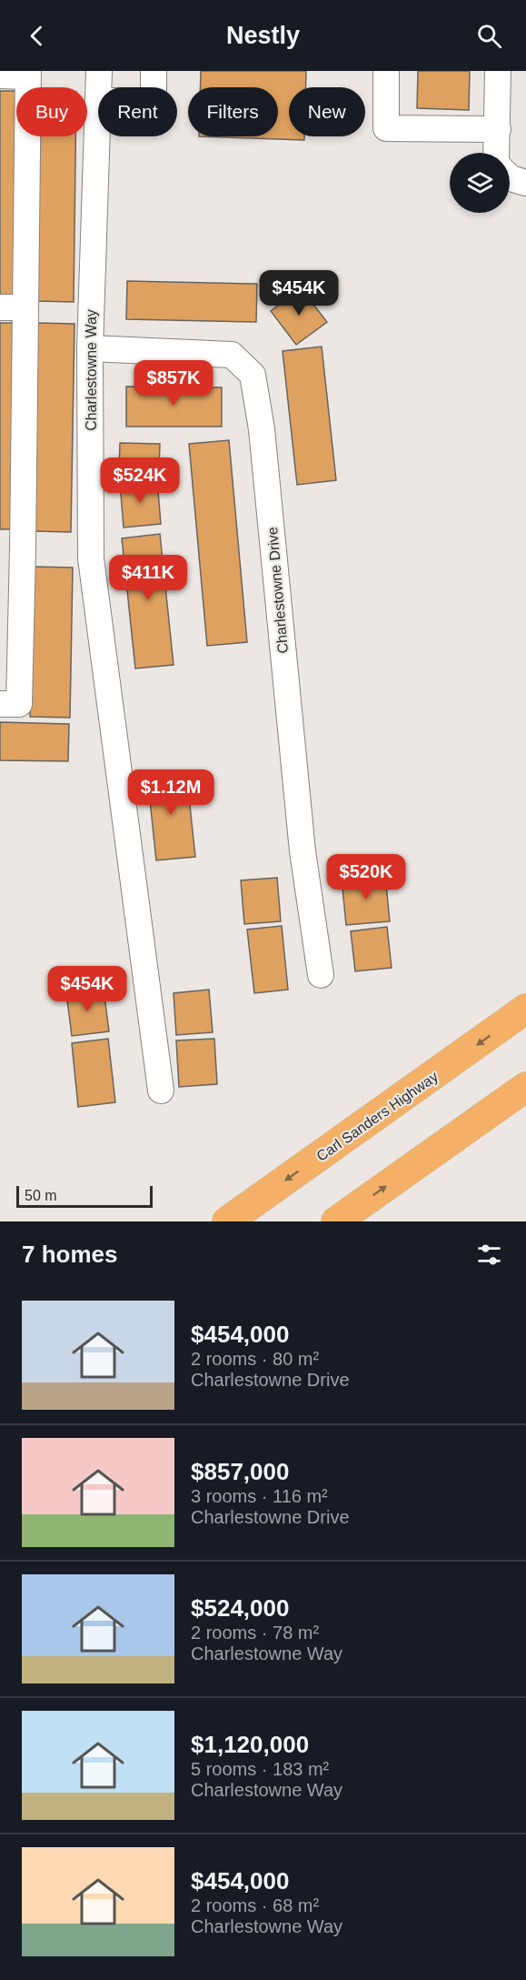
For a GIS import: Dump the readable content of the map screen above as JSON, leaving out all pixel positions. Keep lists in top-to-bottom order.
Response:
{
  "streets": {
    "highway": ["Carl Sanders Highway"],
    "street": ["Charlestowne Way", "Charlestowne Drive"]
  },
  "crossings": [
    ["Charlestowne Way", "Charlestowne Drive"]
  ],
  "scale_bar": "50 m",
  "page": {
    "header": "Nestly",
    "chip": [
      "Buy",
      "Rent",
      "Filters",
      "New"
    ],
    "price": [
      "$454K",
      "$857K",
      "$524K",
      "$411K",
      "$1.12M",
      "$520K",
      "$454K"
    ],
    "scale": "50 m",
    "heading": "7 homes",
    "list": [
      {
        "name": "$454,000",
        "note": "2 rooms · 80 m² · Charlestowne Drive"
      },
      {
        "name": "$857,000",
        "note": "3 rooms · 116 m² · Charlestowne Drive"
      },
      {
        "name": "$524,000",
        "note": "2 rooms · 78 m² · Charlestowne Way"
      },
      {
        "name": "$1,120,000",
        "note": "5 rooms · 183 m² · Charlestowne Way"
      },
      {
        "name": "$454,000",
        "note": "2 rooms · 68 m² · Charlestowne Way"
      }
    ]
  }
}
